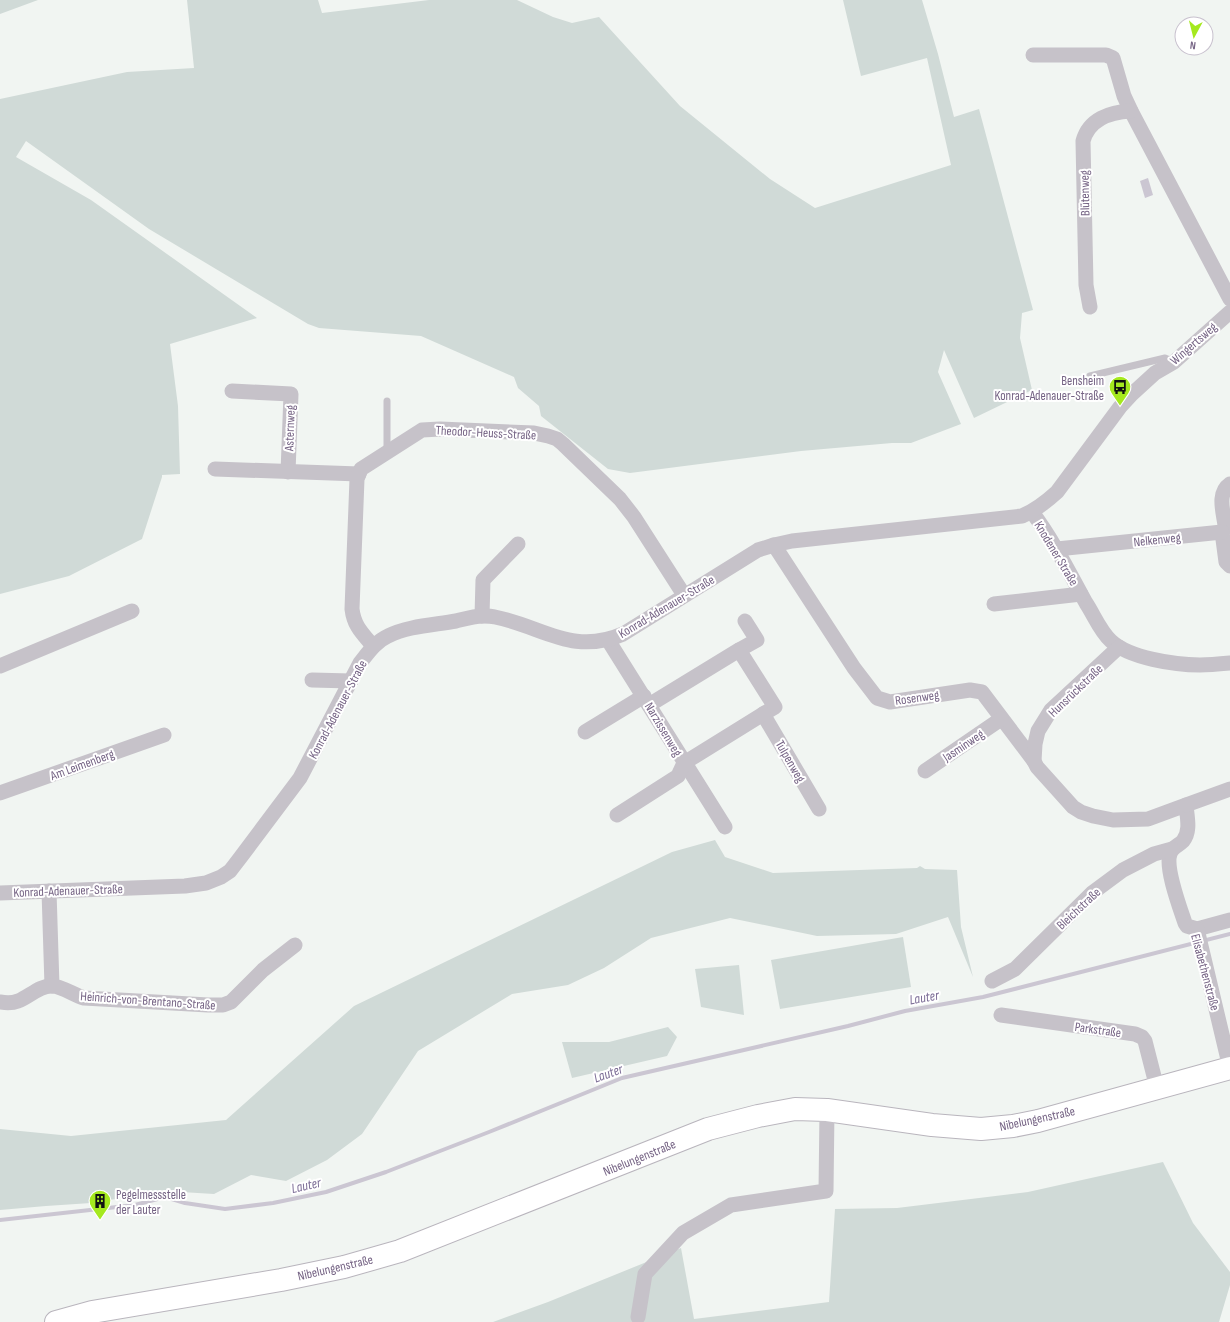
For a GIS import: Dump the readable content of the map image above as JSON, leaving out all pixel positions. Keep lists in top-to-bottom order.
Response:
{
  "streets": {
    "main road": ["Nibelungenstraße"],
    "street": [
      "Blütenweg",
      "Wingertsweg",
      "Asternweg",
      "Theodor-Heuss-Straße",
      "Nelkenweg",
      "Knodener Straße",
      "Konrad-Adenauer-Straße",
      "Hunsrückstraße",
      "Rosenweg",
      "Narzissenweg",
      "Jasminweg",
      "Tulpenweg",
      "Am Leimenberg",
      "Bleichstraße",
      "Elisabethenstraße",
      "Heinrich-von-Brentano-Straße",
      "Parkstraße"
    ]
  },
  "crossings": [
    ["Wingertsweg", "Konrad-Adenauer-Straße"],
    ["Theodor-Heuss-Straße", "Konrad-Adenauer-Straße"],
    ["Nelkenweg", "Knodener Straße"],
    ["Knodener Straße", "Konrad-Adenauer-Straße"],
    ["Knodener Straße", "Hunsrückstraße"],
    ["Konrad-Adenauer-Straße", "Rosenweg"],
    ["Konrad-Adenauer-Straße", "Narzissenweg"],
    ["Hunsrückstraße", "Rosenweg"],
    ["Rosenweg", "Jasminweg"],
    ["Bleichstraße", "Elisabethenstraße"],
    ["Elisabethenstraße", "Nibelungenstraße"],
    ["Parkstraße", "Nibelungenstraße"]
  ],
  "water": ["Lauter"],
  "places": {
    "bus stop": ["Bensheim Konrad-Adenauer-Straße"],
    "building": ["Pegelmessstelle der Lauter"]
  },
  "north": "bottom"
}
